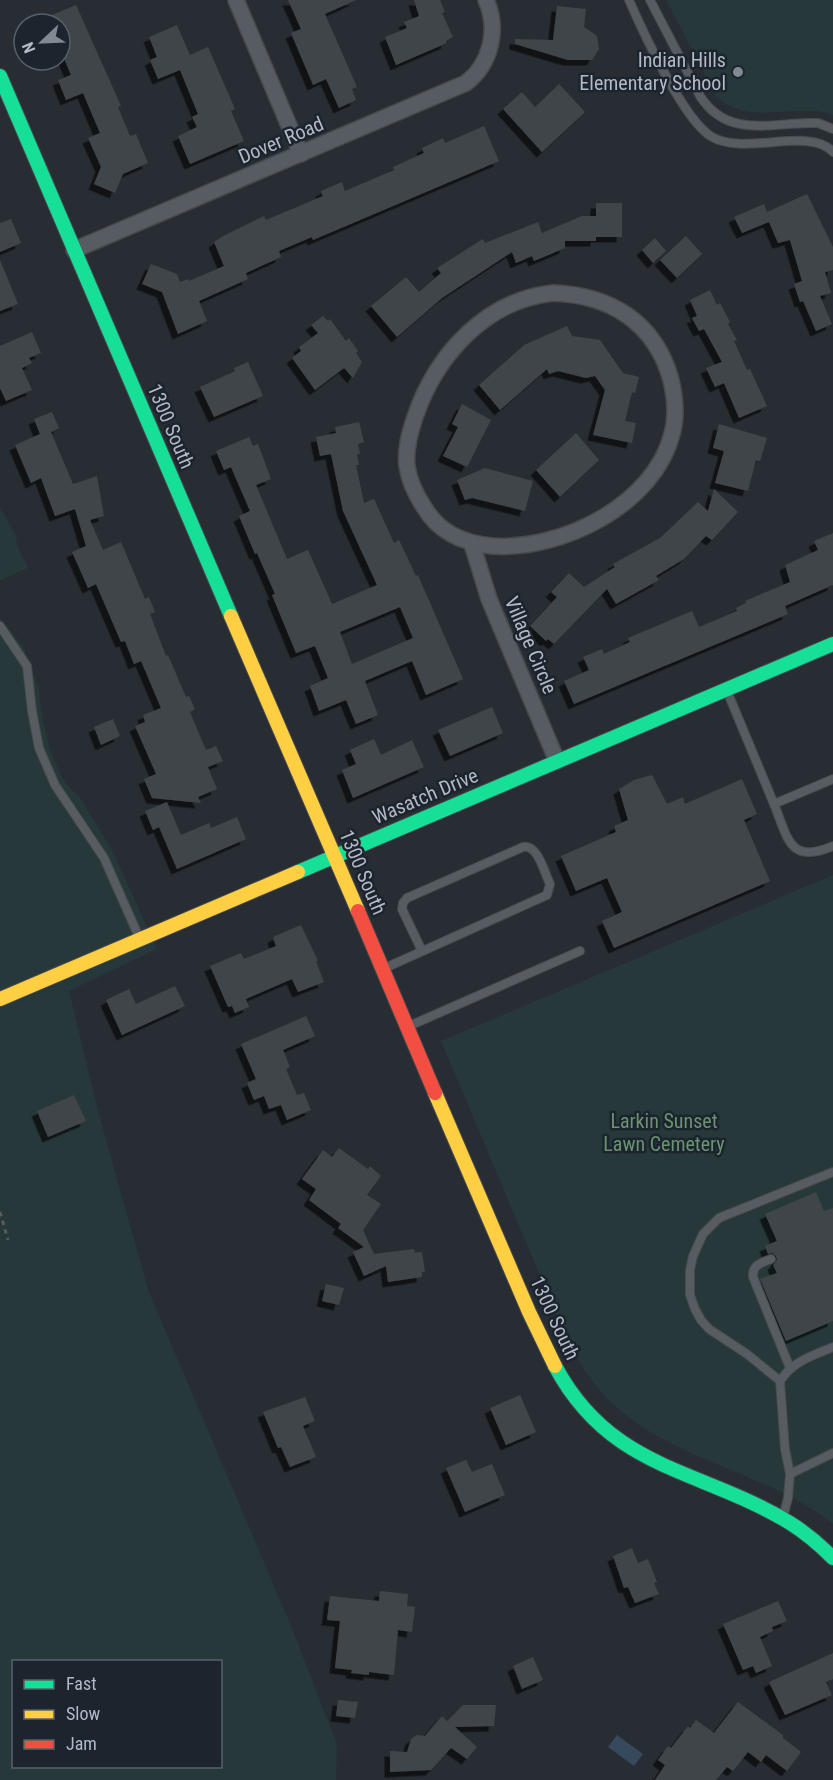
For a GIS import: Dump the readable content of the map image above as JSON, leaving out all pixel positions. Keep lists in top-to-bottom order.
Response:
{
  "streets": {
    "street": [
      "Dover Road",
      "1300 South",
      "Village Circle",
      "Wasatch Drive"
    ]
  },
  "crossings": [
    ["Dover Road", "1300 South"],
    ["1300 South", "Wasatch Drive"],
    ["Village Circle", "Wasatch Drive"]
  ],
  "parks": ["Larkin Sunset Lawn Cemetery"],
  "places": ["Indian Hills Elementary School"],
  "legend": ["Fast", "Slow", "Jam"],
  "north": "bottom left"
}
